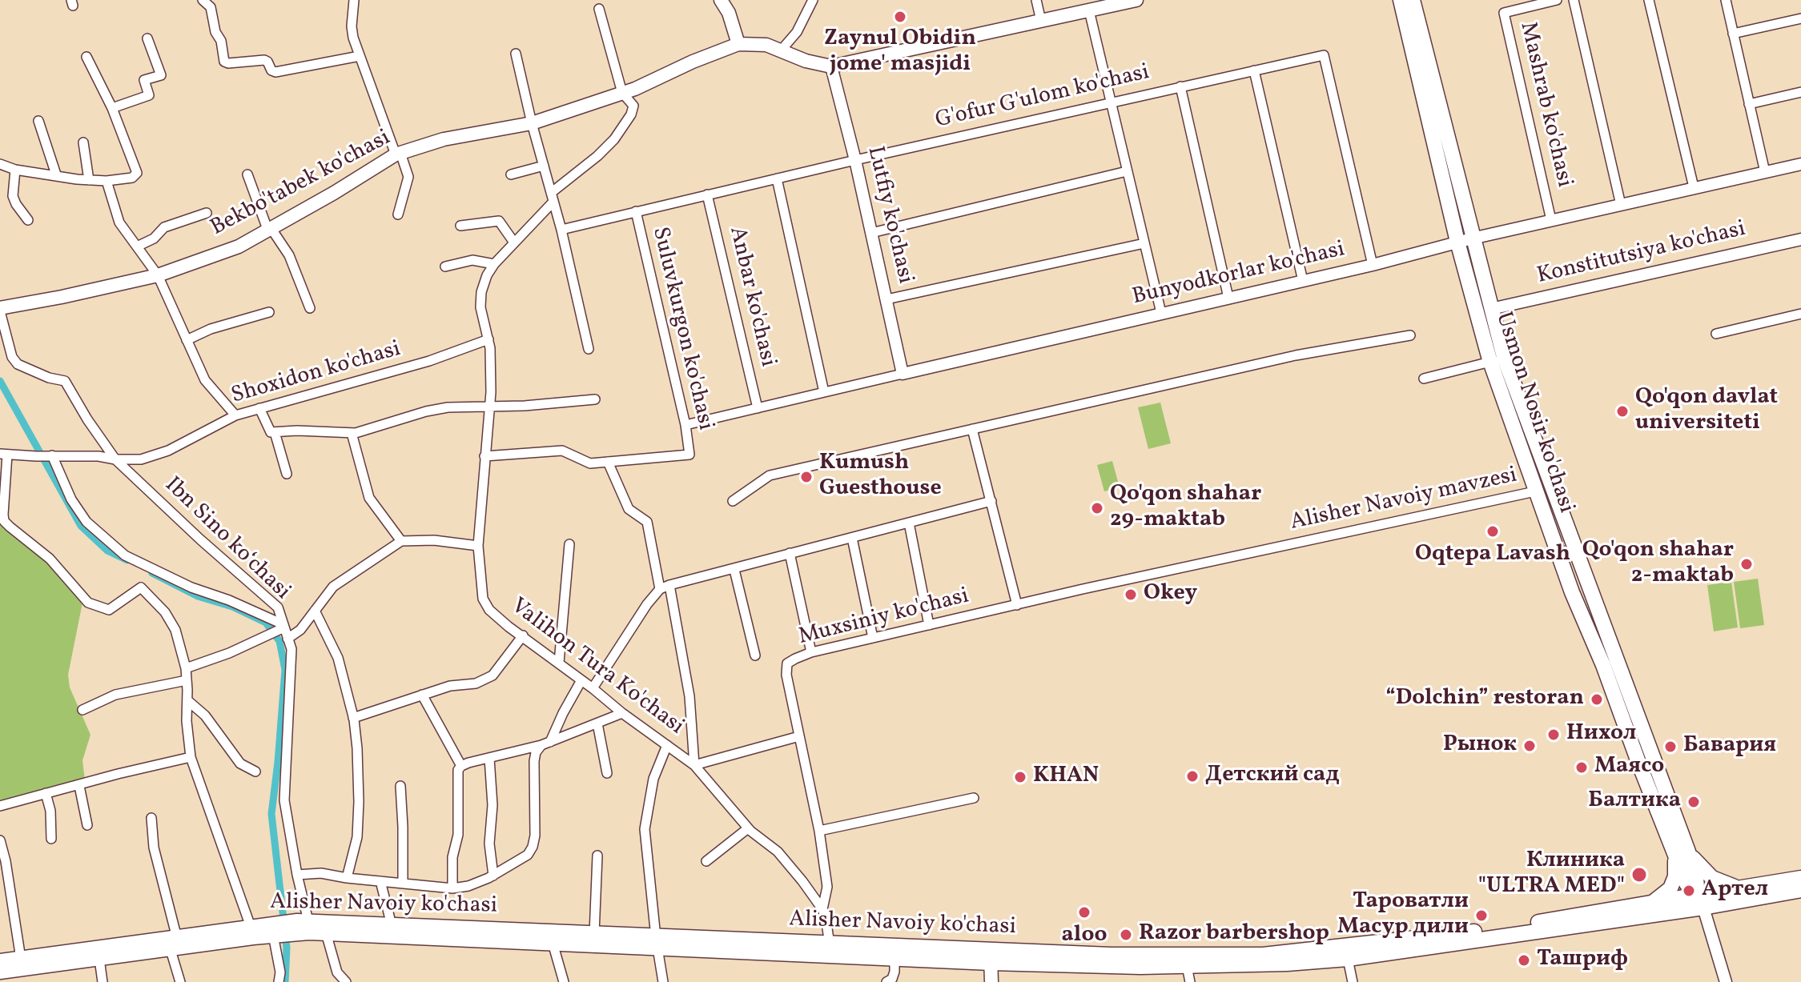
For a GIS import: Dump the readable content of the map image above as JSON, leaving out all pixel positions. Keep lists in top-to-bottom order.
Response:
{
  "streets": {
    "main road": ["Bekbo'tabek ko'chasi", "Usmon Nosir ko'chasi", "Alisher Navoiy ko'chasi"],
    "street": [
      "G'ofur G'ulom ko'chasi",
      "Mashrab ko'chasi",
      "Lutfiy ko'chasi",
      "Konstitutsiya ko'chasi",
      "Bunyodkorlar ko'chasi",
      "Anbar ko'chasi",
      "Suluvkurgon ko'chasi",
      "Shoxidon ko'chasi",
      "Alisher Navoiy mavzesi",
      "Ibn Sino ko‘chasi",
      "Muxsiniy ko'chasi",
      "Valihon Tura Ko'chasi"
    ]
  },
  "crossings": [
    ["G'ofur G'ulom ko'chasi", "Lutfiy ko'chasi"],
    ["G'ofur G'ulom ko'chasi", "Bunyodkorlar ko'chasi"],
    ["G'ofur G'ulom ko'chasi", "Anbar ko'chasi"],
    ["G'ofur G'ulom ko'chasi", "Suluvkurgon ko'chasi"],
    ["Mashrab ko'chasi", "Bunyodkorlar ko'chasi"],
    ["Bekbo'tabek ko'chasi", "Lutfiy ko'chasi"],
    ["Bekbo'tabek ko'chasi", "Ibn Sino ko‘chasi"],
    ["Bekbo'tabek ko'chasi", "Valihon Tura Ko'chasi"],
    ["Lutfiy ko'chasi", "Bunyodkorlar ko'chasi"],
    ["Konstitutsiya ko'chasi", "Usmon Nosir ko'chasi"],
    ["Bunyodkorlar ko'chasi", "Anbar ko'chasi"],
    ["Bunyodkorlar ko'chasi", "Suluvkurgon ko'chasi"],
    ["Bunyodkorlar ko'chasi", "Usmon Nosir ko'chasi"],
    ["Shoxidon ko'chasi", "Ibn Sino ko‘chasi"],
    ["Shoxidon ko'chasi", "Valihon Tura Ko'chasi"],
    ["Usmon Nosir ko'chasi", "Alisher Navoiy mavzesi"],
    ["Usmon Nosir ko'chasi", "Alisher Navoiy ko'chasi"],
    ["Alisher Navoiy mavzesi", "Muxsiniy ko'chasi"],
    ["Ibn Sino ko‘chasi", "Alisher Navoiy ko'chasi"],
    ["Muxsiniy ko'chasi", "Valihon Tura Ko'chasi"],
    ["Valihon Tura Ko'chasi", "Alisher Navoiy ko'chasi"]
  ],
  "places": [
    "Zaynul Obidin jome' masjidi",
    "Qo'qon davlat universiteti",
    "Kumush Guesthouse",
    "Qo'qon shahar 29-maktab",
    "Oqtepa Lavash",
    "Qo'qon shahar 2-maktab",
    "Okey",
    "“Dolchin” restoran",
    "Нихол",
    "Рынок",
    "Бавария",
    "Маясо",
    "Детский сад",
    "KHAN",
    "Балтика",
    "Клиника \"ULTRA MED\"",
    "Артел",
    "aloo",
    "Тароватли Масур дили",
    "Razor barbershop",
    "Ташриф"
  ]
}
